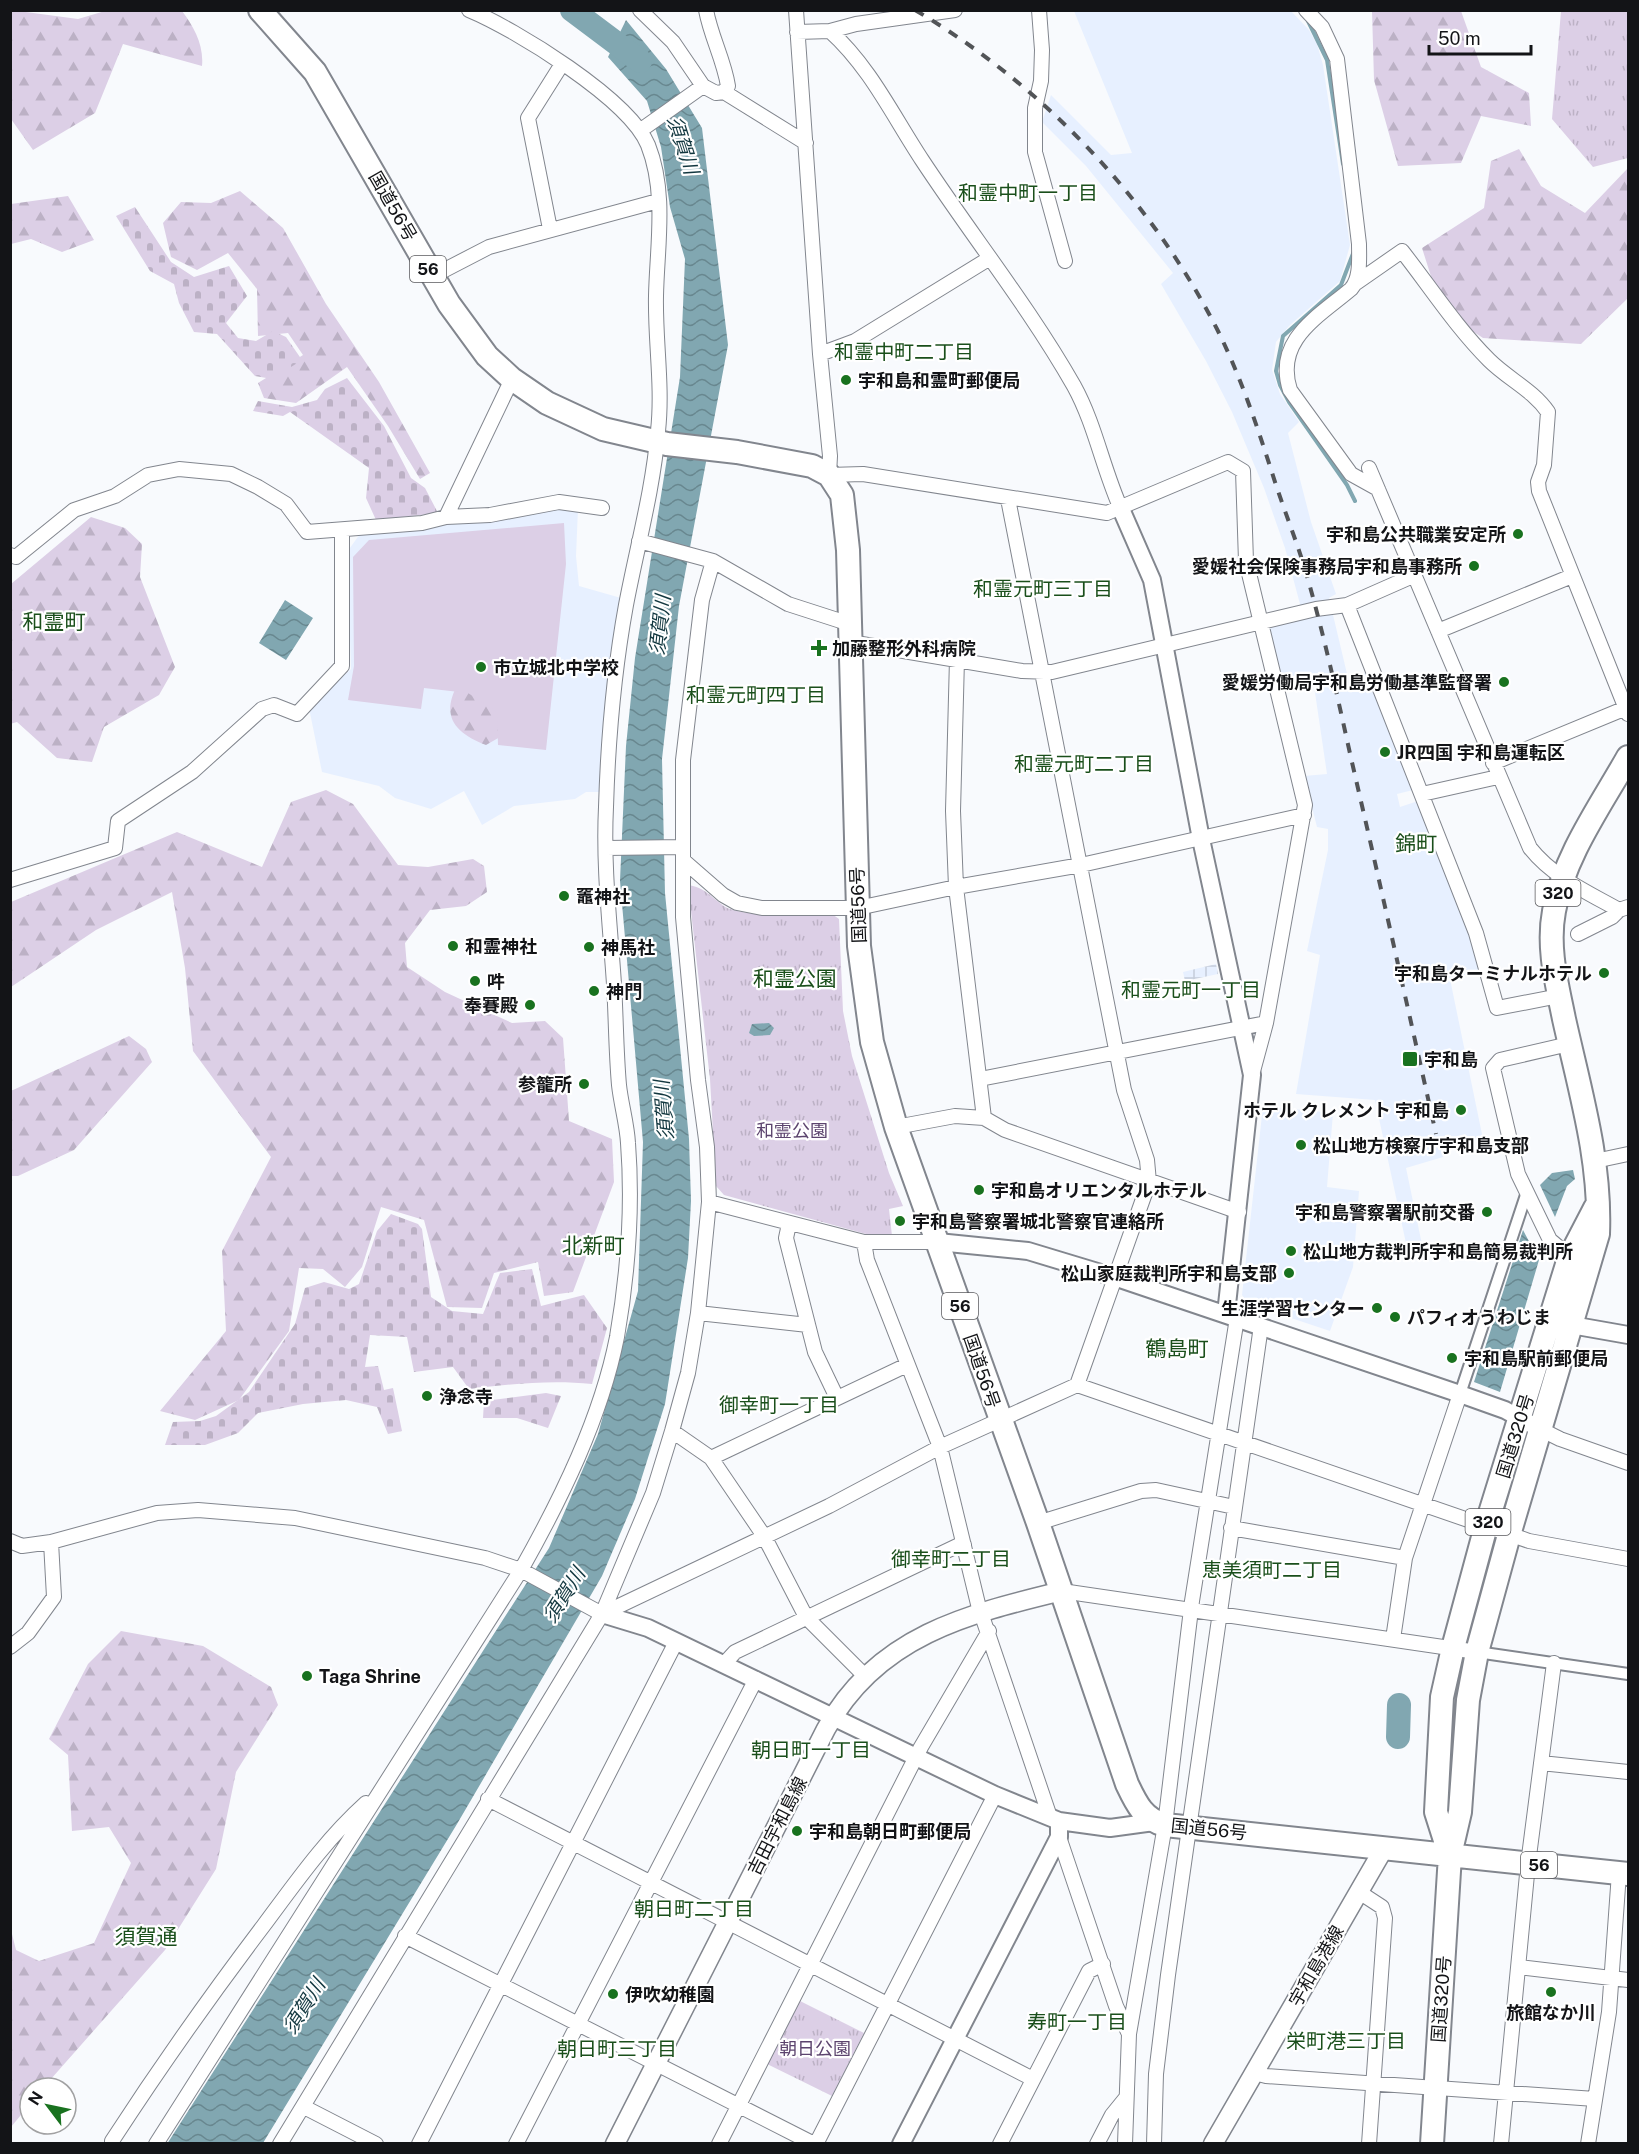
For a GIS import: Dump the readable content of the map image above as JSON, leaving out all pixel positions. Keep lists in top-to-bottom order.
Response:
{
  "streets": {
    "highway": [
      "国道56号",
      "56",
      "320",
      "国道320号"
    ],
    "main road": ["吉田宇和島線", "宇和島港線"]
  },
  "crossings": [
    ["国道56号", "56"],
    ["国道56号", "国道320号"],
    ["国道56号", "吉田宇和島線"],
    ["国道56号", "宇和島港線"]
  ],
  "districts": [
    "和霊中町一丁目",
    "和霊中町二丁目",
    "和霊元町三丁目",
    "和霊町",
    "和霊元町四丁目",
    "和霊元町二丁目",
    "錦町",
    "和霊公園",
    "和霊元町一丁目",
    "北新町",
    "鶴島町",
    "御幸町一丁目",
    "御幸町二丁目",
    "恵美須町二丁目",
    "朝日町一丁目",
    "朝日町二丁目",
    "須賀通",
    "寿町一丁目",
    "栄町港三丁目",
    "朝日町三丁目"
  ],
  "water": ["須賀川"],
  "parks": ["和霊公園", "朝日公園"],
  "places": {
    "other": [
      "宇和島和霊町郵便局",
      "宇和島公共職業安定所",
      "愛媛社会保険事務局宇和島事務所",
      "市立城北中学校",
      "愛媛労働局宇和島労働基準監督署",
      "JR四国 宇和島運転区",
      "竈神社",
      "和霊神社",
      "神馬社",
      "宇和島ターミナルホテル",
      "吽",
      "神門",
      "奉賽殿",
      "参籠所",
      "ホテル クレメント 宇和島",
      "松山地方検察庁宇和島支部",
      "宇和島オリエンタルホテル",
      "宇和島警察署駅前交番",
      "宇和島警察署城北警察官連絡所",
      "松山地方裁判所宇和島簡易裁判所",
      "松山家庭裁判所宇和島支部",
      "生涯学習センター",
      "パフィオうわじま",
      "宇和島駅前郵便局",
      "浄念寺",
      "Taga Shrine",
      "宇和島朝日町郵便局",
      "旅館なか川",
      "伊吹幼稚園"
    ],
    "health": ["加藤整形外科病院"],
    "transit": ["宇和島"]
  },
  "scale_bar": "50 m",
  "north": "top left"
}
